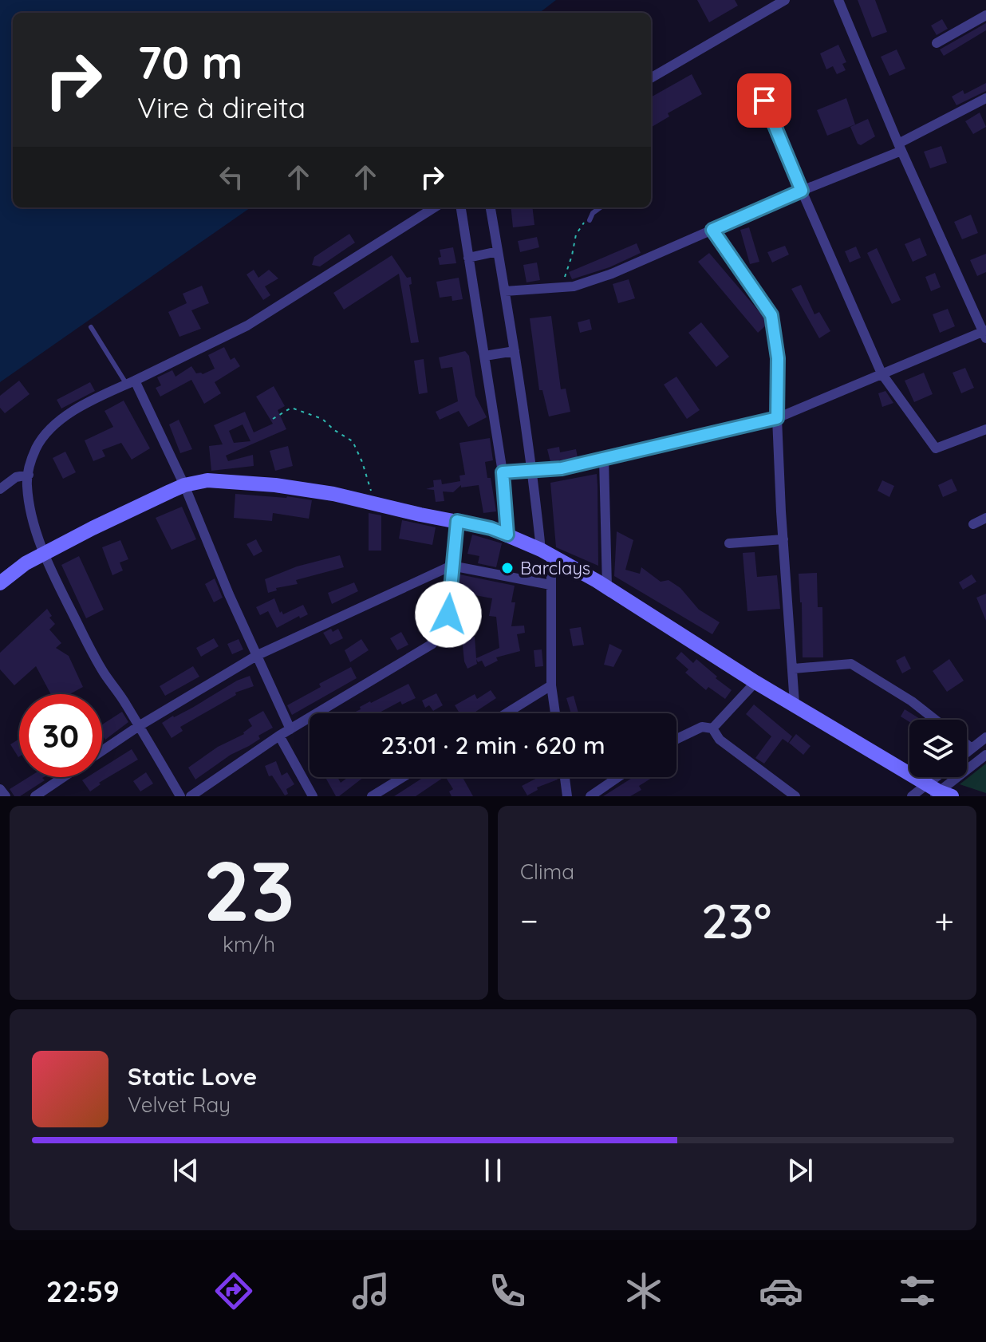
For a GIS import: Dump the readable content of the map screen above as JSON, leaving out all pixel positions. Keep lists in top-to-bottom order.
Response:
{
  "places": ["Barclays"],
  "page": {
    "turn": ["70 m", "Vire à direita"],
    "limit": "30",
    "trip": "23:01 · 2 min · 620 m",
    "tile": [
      ["23", "km/h"],
      "Clima"
    ],
    "heat": ["−", "23°", "+"],
    "song": ["Static Love", "Velvet Ray"],
    "tabs": "22:59"
  }
}
